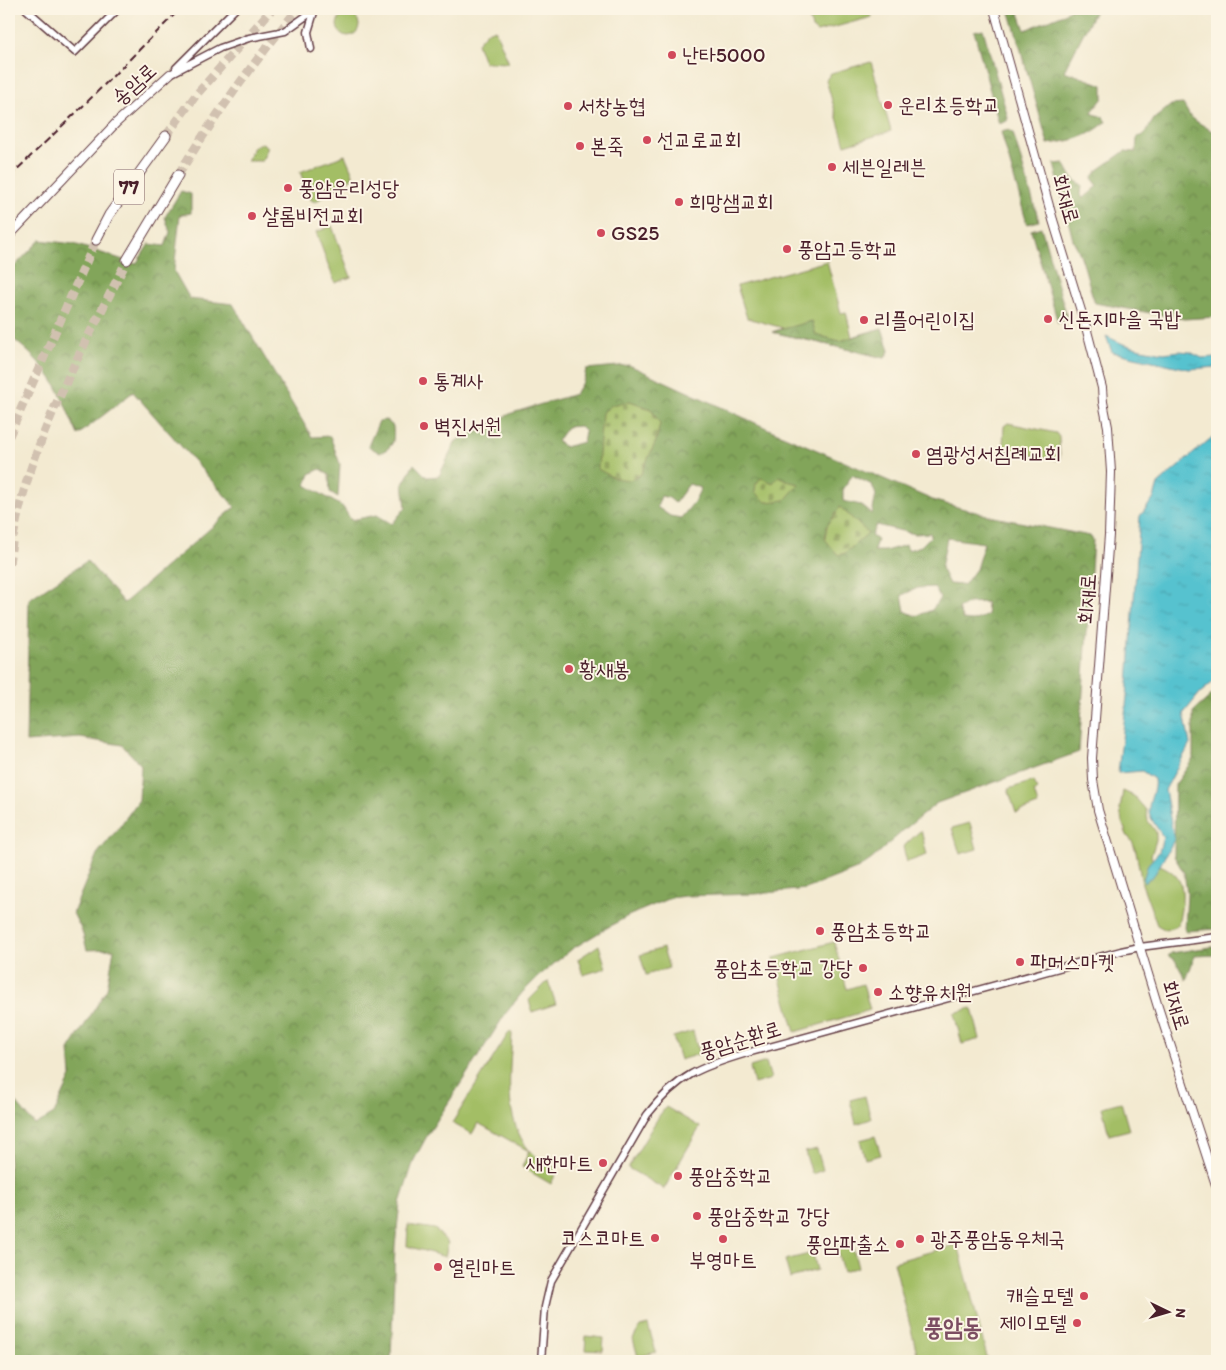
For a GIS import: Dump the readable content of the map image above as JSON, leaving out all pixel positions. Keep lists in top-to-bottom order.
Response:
{
  "streets": {
    "highway": ["77"],
    "main road": ["송암로", "회재로"],
    "street": ["풍암순환로"]
  },
  "crossings": [
    ["회재로", "풍암순환로"]
  ],
  "districts": ["풍암동"],
  "places": [
    "난타5000",
    "운리초등학교",
    "서창농협",
    "선교로교회",
    "본죽",
    "세븐일레븐",
    "풍암운리성당",
    "희망샘교회",
    "샬롬비전교회",
    "GS25",
    "풍암고등학교",
    "신돈지마을 국밥",
    "리플어린이집",
    "통계사",
    "벽진서원",
    "염광성서침례교회",
    "황새봉",
    "풍암초등학교",
    "파머스마켓",
    "풍암초등학교 강당",
    "소향유치원",
    "새한마트",
    "풍암중학교",
    "풍암중학교 강당",
    "코스코마트",
    "부영마트",
    "광주풍암동우체국",
    "풍암파출소",
    "열린마트",
    "캐슬모텔",
    "제이모텔"
  ],
  "north": "right"
}
